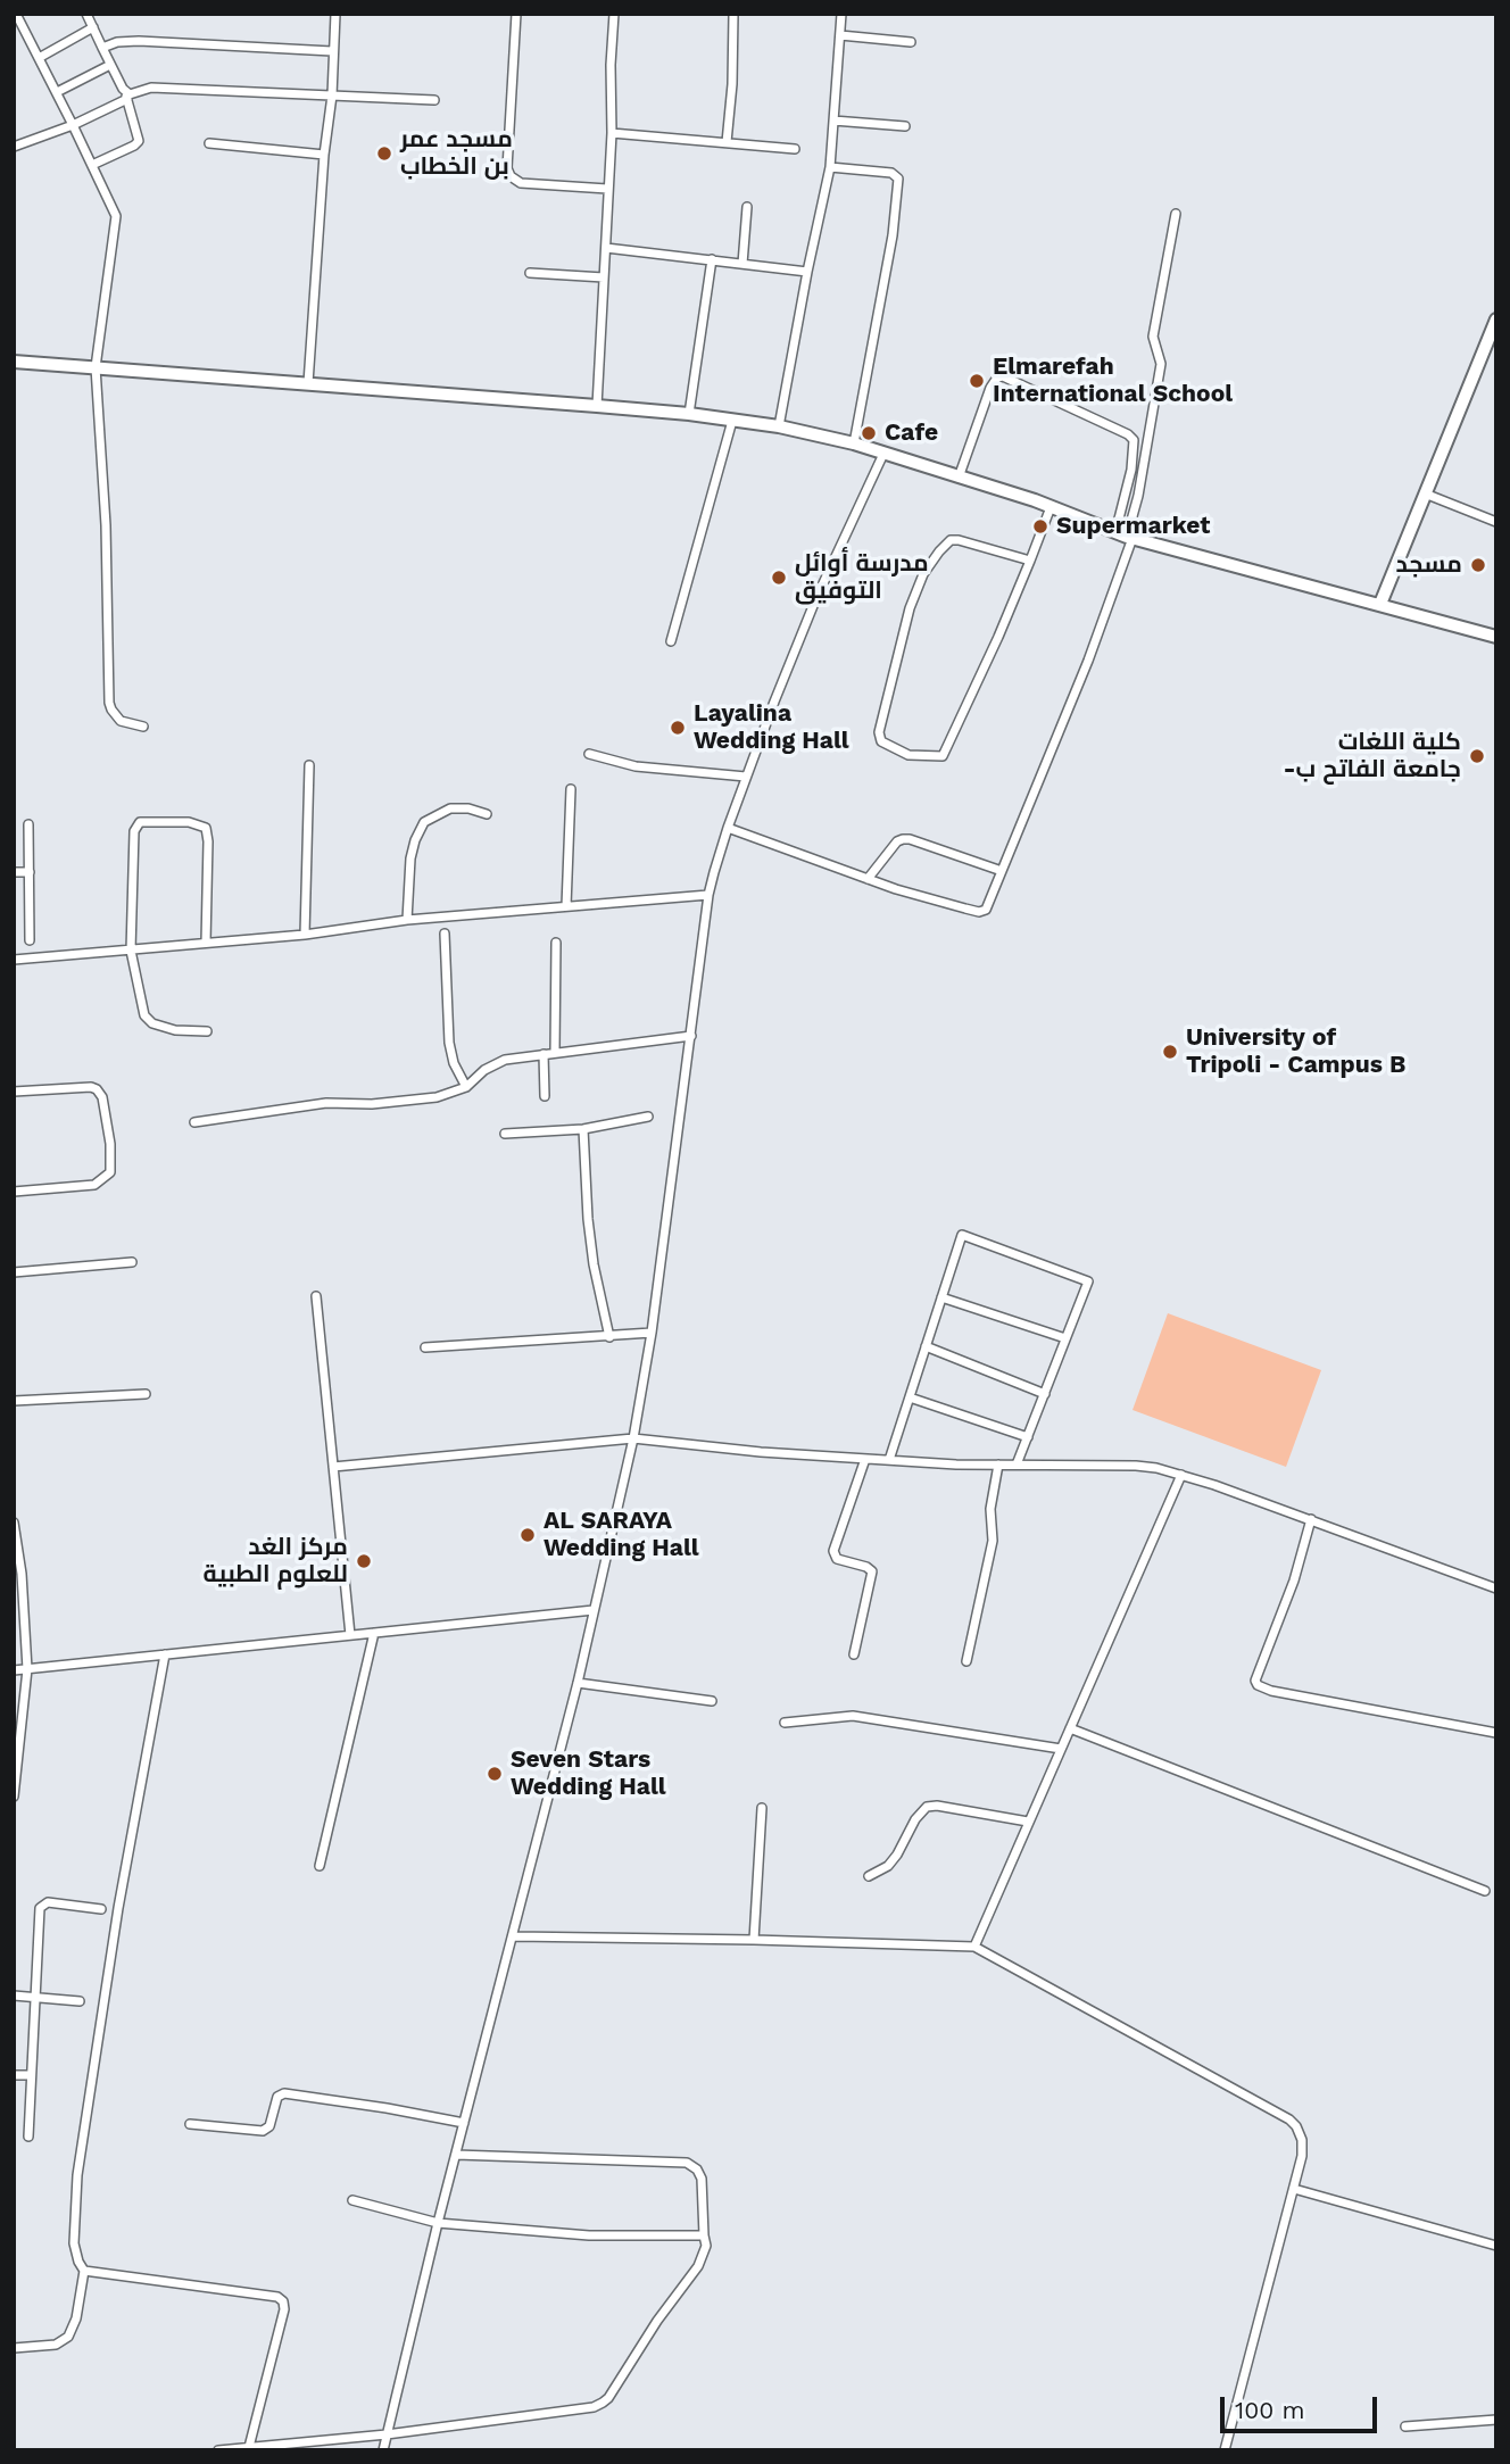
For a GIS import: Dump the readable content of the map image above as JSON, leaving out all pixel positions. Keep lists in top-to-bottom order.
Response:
{
  "places": [
    "مسجد عمر بن الخطاب",
    "Elmarefah International School",
    "Cafe",
    "Supermarket",
    "مسجد",
    "مدرسة أوائل التوفيق",
    "Layalina Wedding Hall",
    "كلية اللغات -جامعة الفاتح ب",
    "University of Tripoli - Campus B",
    "AL SARAYA Wedding Hall",
    "مركز الغد للعلوم الطبية",
    "Seven Stars Wedding Hall"
  ],
  "scale_bar": "100 m"
}
